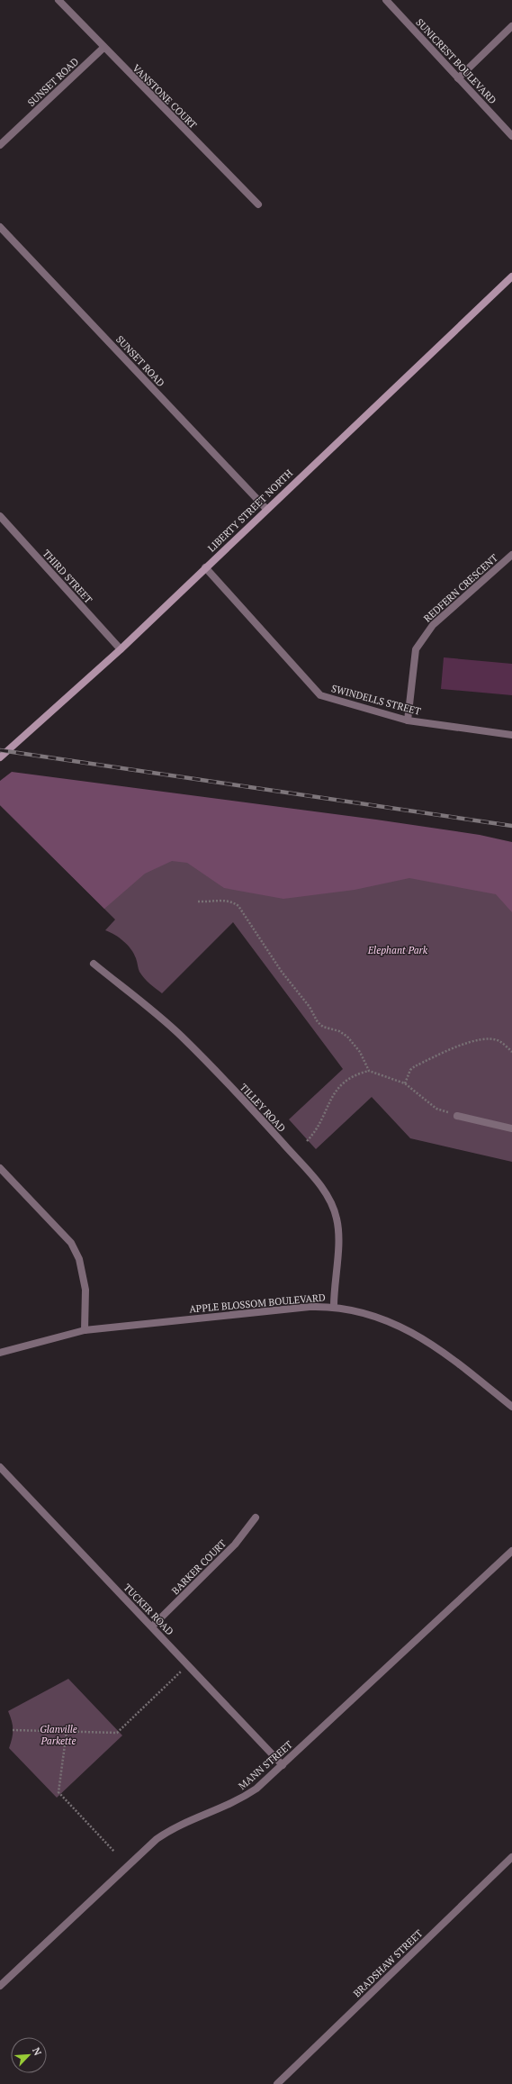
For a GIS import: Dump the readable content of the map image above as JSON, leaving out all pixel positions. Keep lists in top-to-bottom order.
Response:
{
  "streets": {
    "main road": ["LIBERTY STREET NORTH"],
    "street": [
      "SUNICREST BOULEVARD",
      "SUNSET ROAD",
      "VANSTONE COURT",
      "THIRD STREET",
      "REDFERN CRESCENT",
      "SWINDELLS STREET",
      "TILLEY ROAD",
      "APPLE BLOSSOM BOULEVARD",
      "BARKER COURT",
      "TUCKER ROAD",
      "MANN STREET",
      "BRADSHAW STREET"
    ]
  },
  "crossings": [
    ["SUNSET ROAD", "VANSTONE COURT"],
    ["SUNSET ROAD", "LIBERTY STREET NORTH"],
    ["LIBERTY STREET NORTH", "THIRD STREET"],
    ["LIBERTY STREET NORTH", "SWINDELLS STREET"],
    ["REDFERN CRESCENT", "SWINDELLS STREET"],
    ["TILLEY ROAD", "APPLE BLOSSOM BOULEVARD"],
    ["BARKER COURT", "TUCKER ROAD"],
    ["TUCKER ROAD", "MANN STREET"]
  ],
  "parks": ["Elephant Park", "Glanville Parkette"],
  "north": "top right"
}
